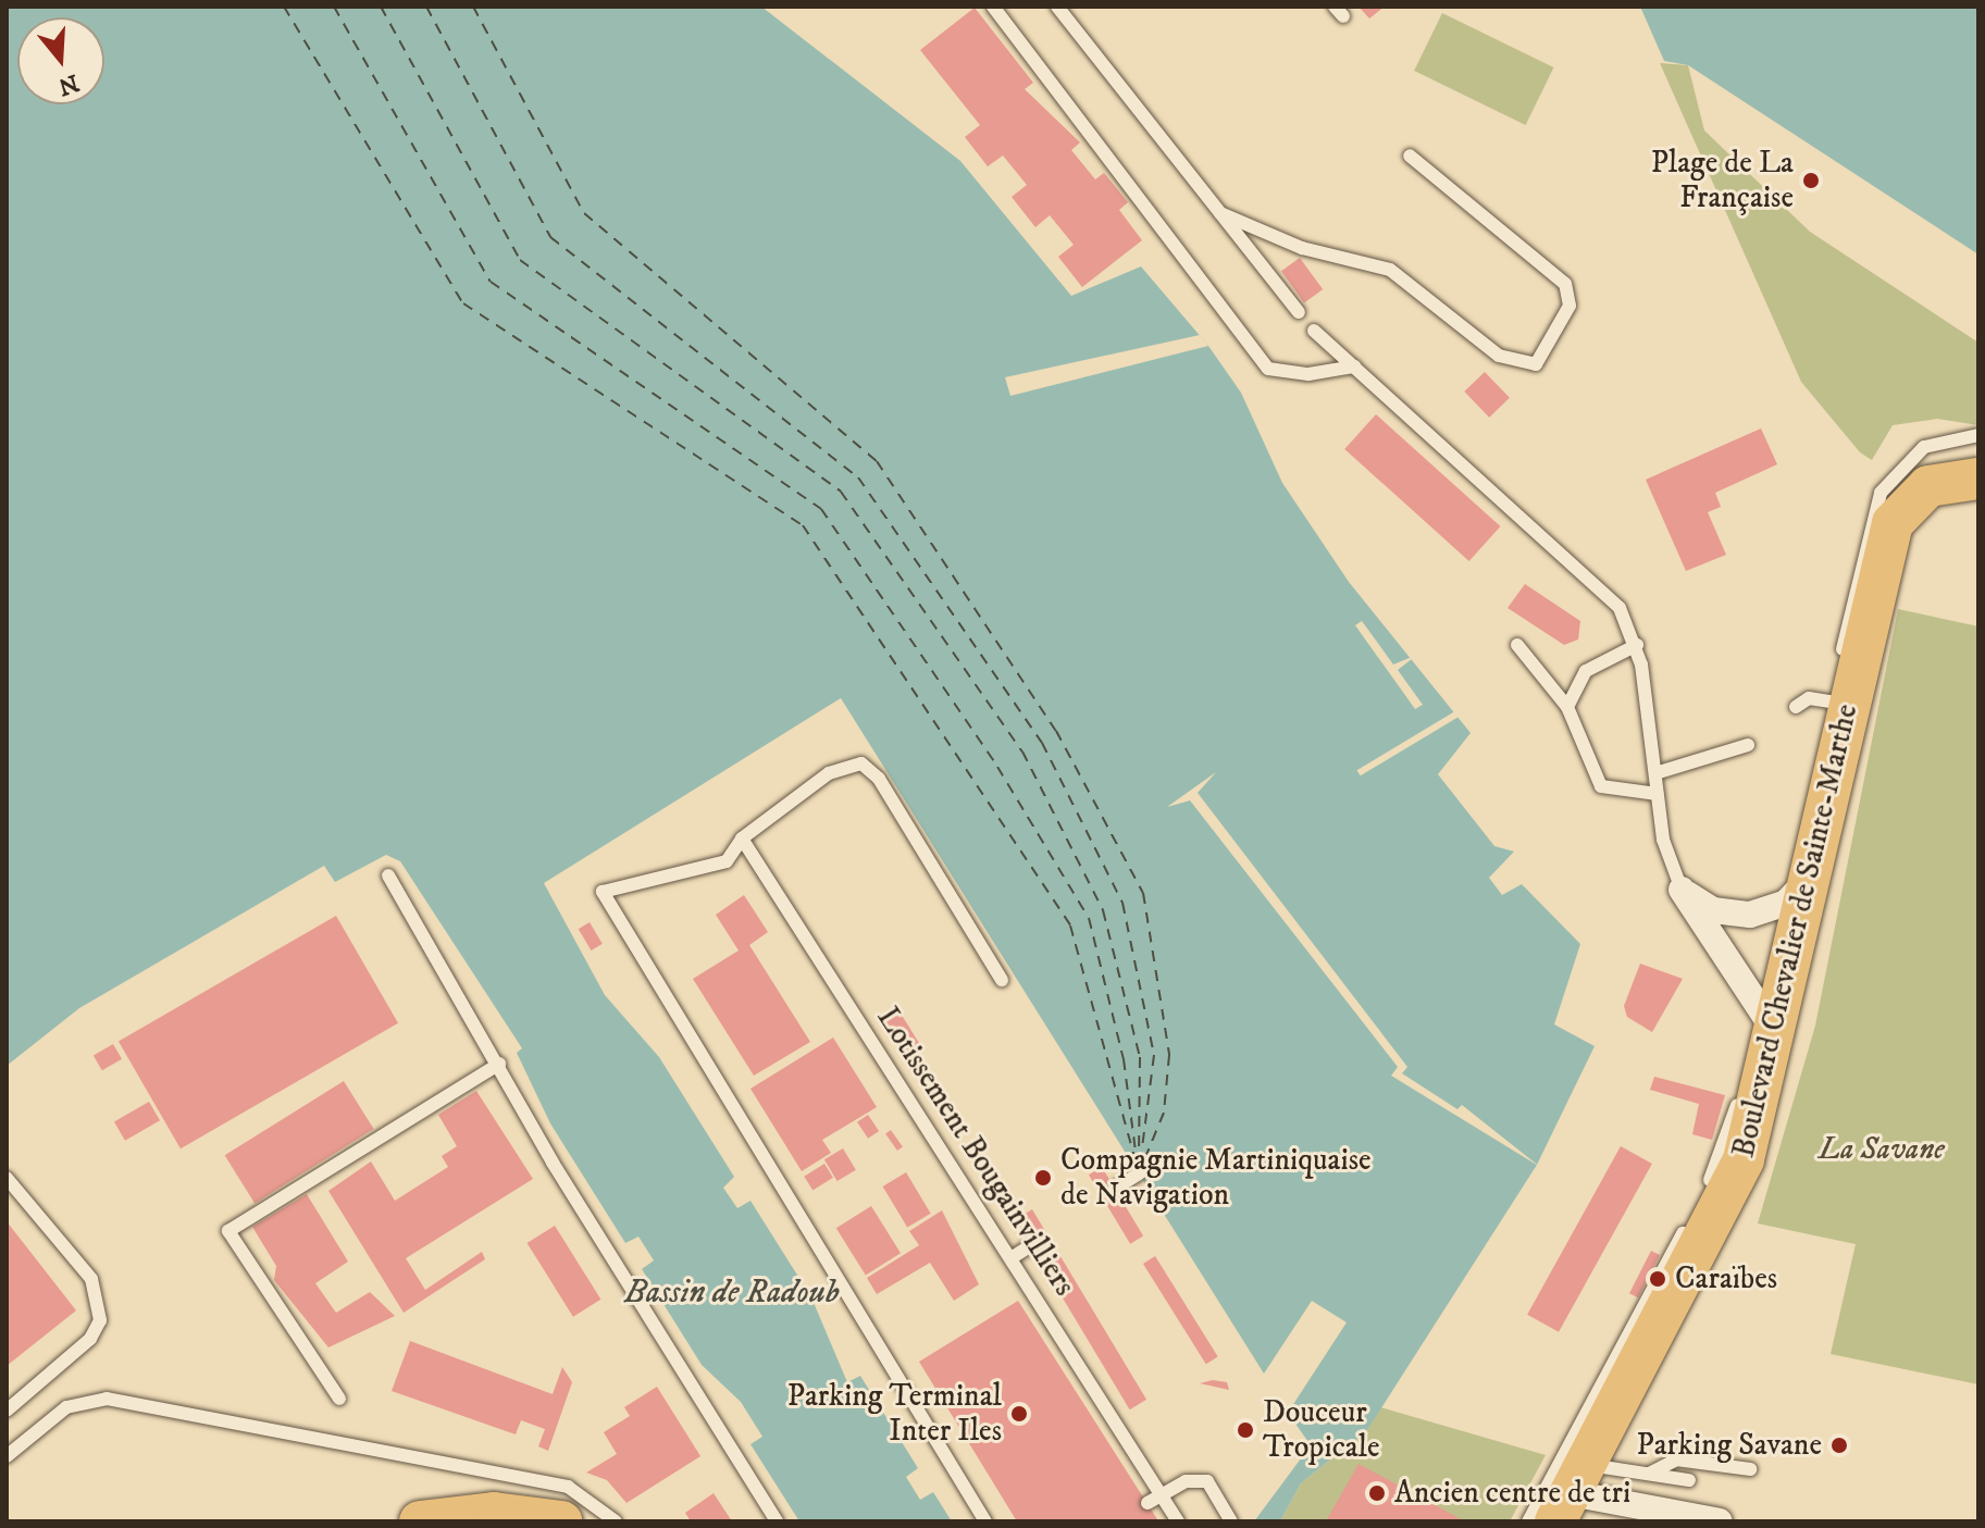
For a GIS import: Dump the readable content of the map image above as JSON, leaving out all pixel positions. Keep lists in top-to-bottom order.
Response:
{
  "streets": {
    "main road": ["Boulevard Chevalier de Sainte-Marthe"],
    "lane": ["Lotissement Bougainvilliers"]
  },
  "water": ["Bassin de Radoub"],
  "parks": ["La Savane"],
  "places": [
    "Plage de La Française",
    "Compagnie Martiniquaise de Navigation",
    "Caraïbes",
    "Parking Terminal Inter Iles",
    "Douceur Tropicale",
    "Parking Savane",
    "Ancien centre de tri"
  ],
  "north": "bottom"
}
